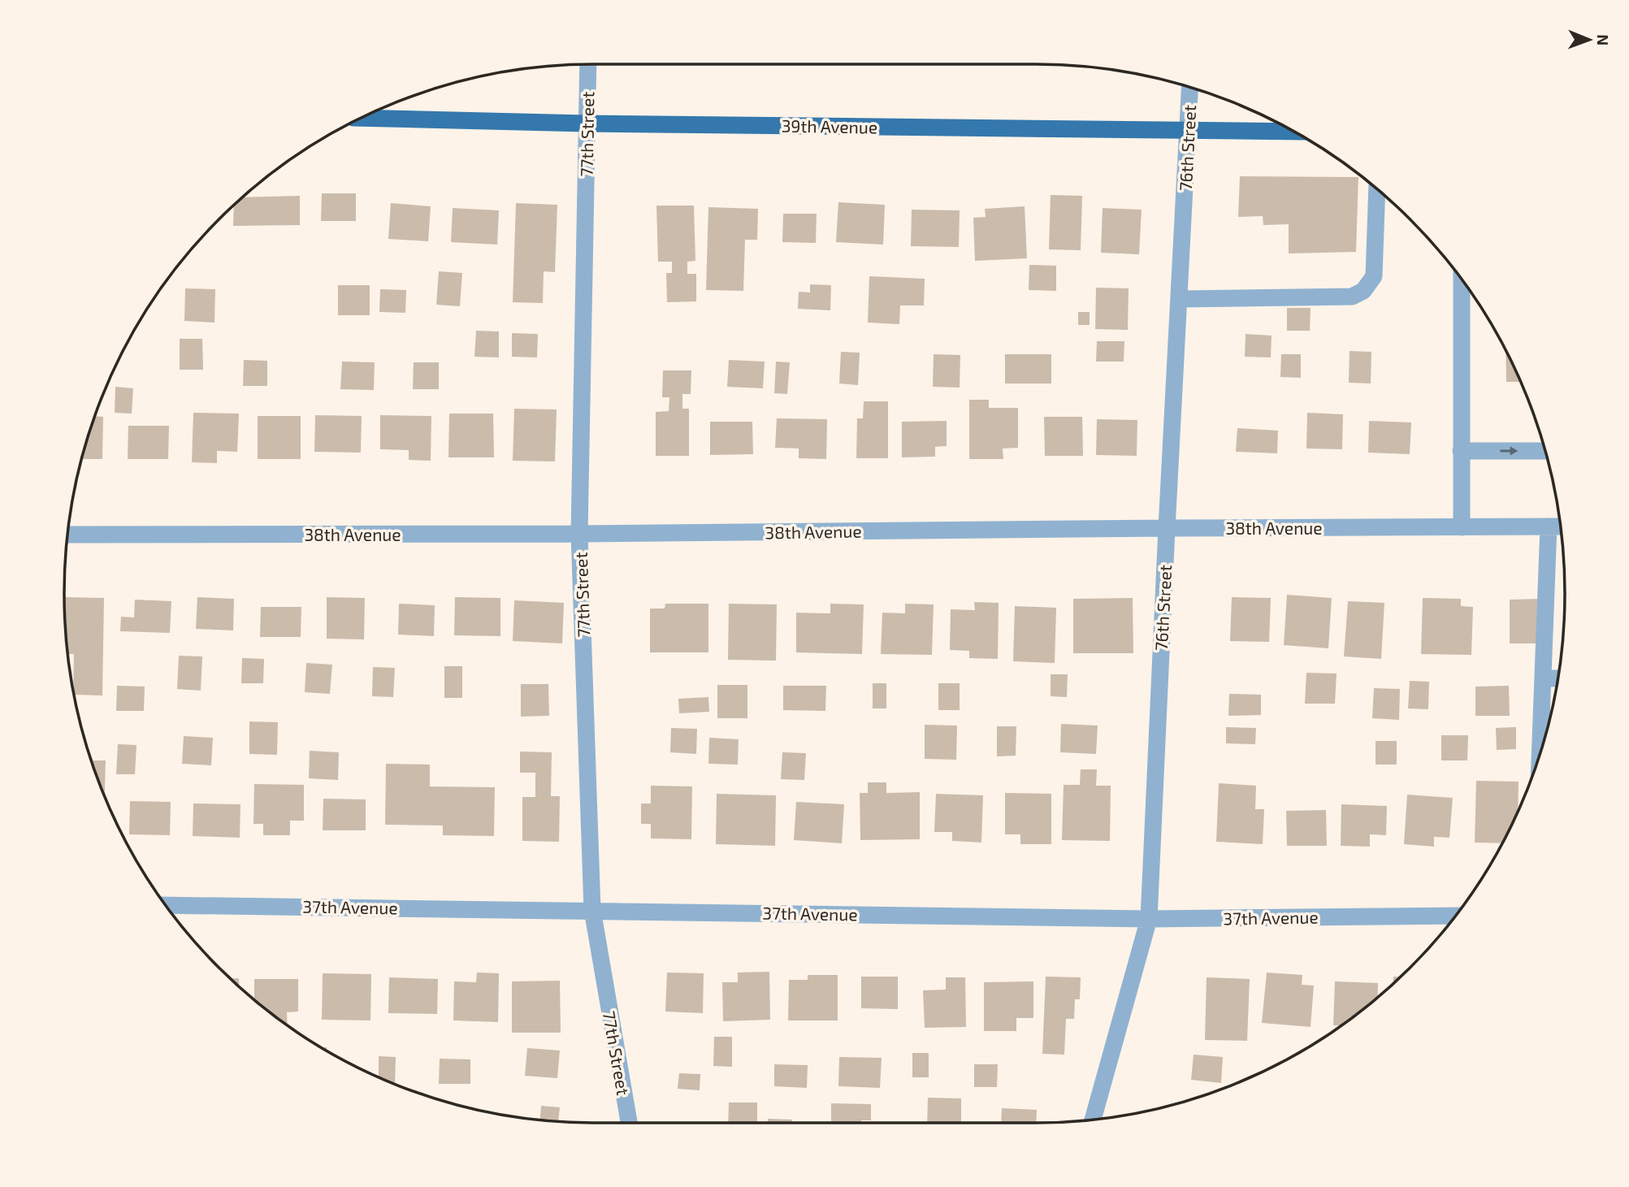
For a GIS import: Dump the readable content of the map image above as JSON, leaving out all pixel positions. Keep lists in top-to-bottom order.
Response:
{
  "streets": {
    "main road": ["39th Avenue"],
    "street": [
      "77th Street",
      "76th Street",
      "38th Avenue",
      "37th Avenue"
    ]
  },
  "crossings": [
    ["39th Avenue", "77th Street"],
    ["39th Avenue", "76th Street"],
    ["77th Street", "38th Avenue"],
    ["77th Street", "37th Avenue"],
    ["76th Street", "38th Avenue"],
    ["76th Street", "37th Avenue"]
  ],
  "north": "right"
}
